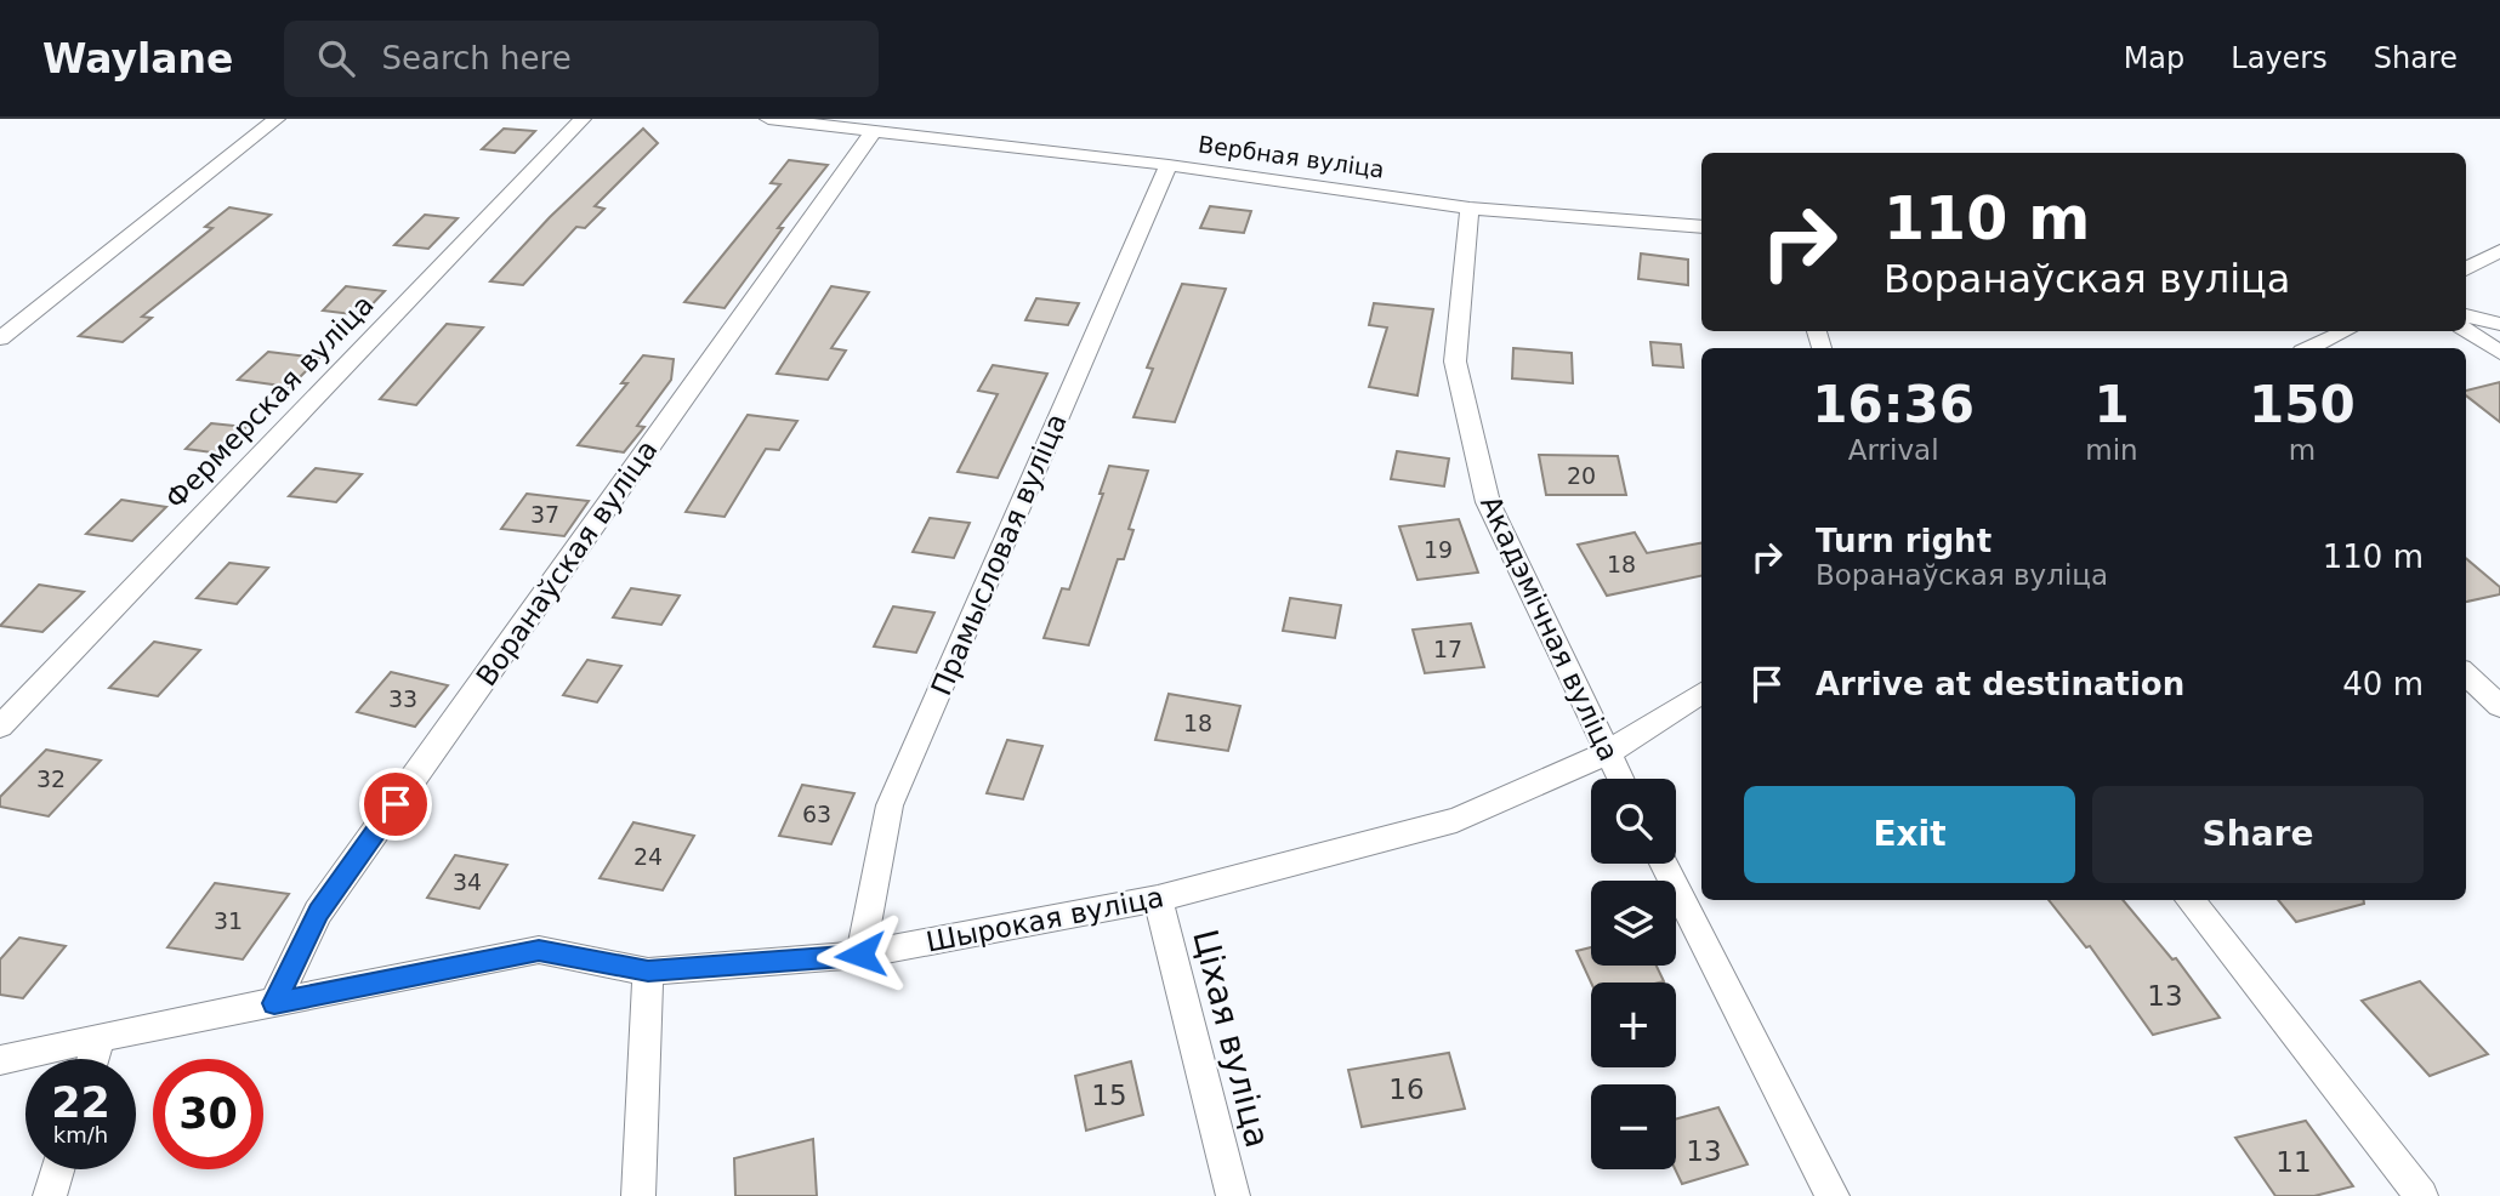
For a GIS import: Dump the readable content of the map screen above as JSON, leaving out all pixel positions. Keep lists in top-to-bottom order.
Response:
{
  "streets": {
    "street": [
      "Вербная вуліца",
      "Фермерская вуліца",
      "Прамысловая вуліца",
      "Воранаўская вуліца",
      "Акадэмічная вуліца",
      "Шырокая вуліца",
      "Ціхая вуліца"
    ]
  },
  "crossings": [
    ["Вербная вуліца", "Прамысловая вуліца"],
    ["Вербная вуліца", "Воранаўская вуліца"],
    ["Вербная вуліца", "Акадэмічная вуліца"],
    ["Прамысловая вуліца", "Шырокая вуліца"],
    ["Воранаўская вуліца", "Шырокая вуліца"],
    ["Акадэмічная вуліца", "Шырокая вуліца"],
    ["Шырокая вуліца", "Ціхая вуліца"]
  ],
  "house_numbers": [
    "20",
    "37",
    "19",
    "18",
    "17",
    "33",
    "18",
    "32",
    "63",
    "24",
    "34",
    "31",
    "13",
    "16",
    "15",
    "13",
    "11"
  ],
  "page": {
    "header": "Waylane",
    "search": "Search here",
    "nav": ["Map", "Layers", "Share"],
    "turn": ["110 m", "Воранаўская вуліца"],
    "eta": [
      "16:36",
      "Arrival",
      "1",
      "min",
      "150",
      "m"
    ],
    "list": [
      {
        "name": "Turn right",
        "note": "Воранаўская вуліца",
        "value": "110 m"
      },
      {
        "name": "Arrive at destination",
        "value": "40 m"
      }
    ],
    "buttons": ["Exit", "Share"],
    "map_buttons": ["+", "−"],
    "speed": "22 km/h",
    "limit": "30"
  }
}
